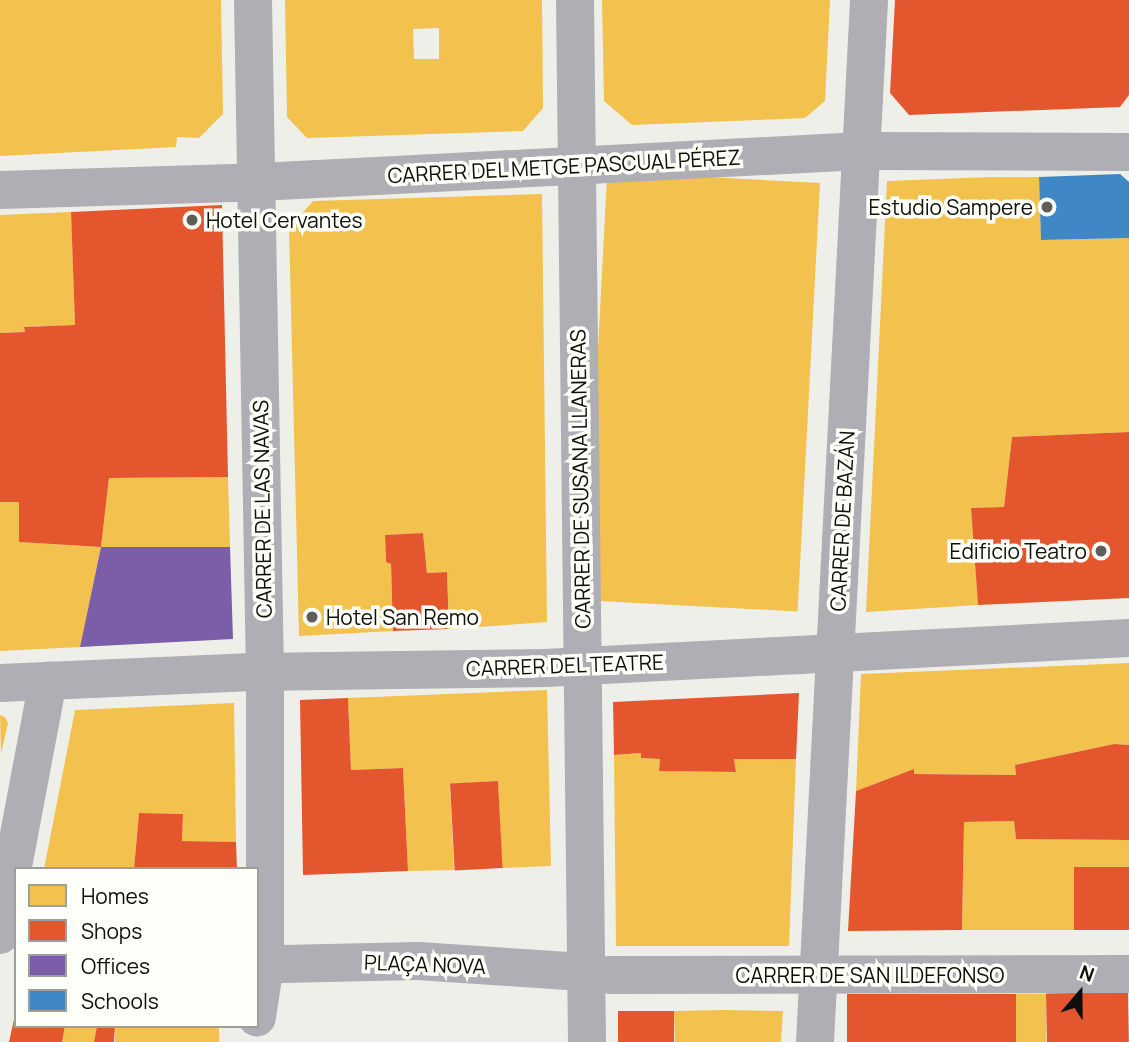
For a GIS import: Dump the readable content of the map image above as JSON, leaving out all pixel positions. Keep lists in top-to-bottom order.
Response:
{
  "streets": {
    "street": [
      "CARRER DEL METGE PASCUAL PÉREZ",
      "CARRER DE SUSANA LLANERAS",
      "CARRER DE LAS NAVAS",
      "CARRER DE BAZÁN",
      "CARRER DEL TEATRE",
      "PLAÇA NOVA",
      "CARRER DE SAN ILDEFONSO"
    ]
  },
  "crossings": [
    ["CARRER DEL METGE PASCUAL PÉREZ", "CARRER DE SUSANA LLANERAS"],
    ["CARRER DEL METGE PASCUAL PÉREZ", "CARRER DE LAS NAVAS"],
    ["CARRER DEL METGE PASCUAL PÉREZ", "CARRER DE BAZÁN"],
    ["CARRER DE SUSANA LLANERAS", "CARRER DEL TEATRE"],
    ["CARRER DE LAS NAVAS", "CARRER DEL TEATRE"],
    ["CARRER DE BAZÁN", "CARRER DEL TEATRE"],
    ["CARRER DE BAZÁN", "CARRER DE SAN ILDEFONSO"]
  ],
  "places": [
    "Estudio Sampere",
    "Hotel Cervantes",
    "Edificio Teatro",
    "Hotel San Remo"
  ],
  "legend": [
    "Homes",
    "Shops",
    "Offices",
    "Schools"
  ],
  "north": "top"
}
